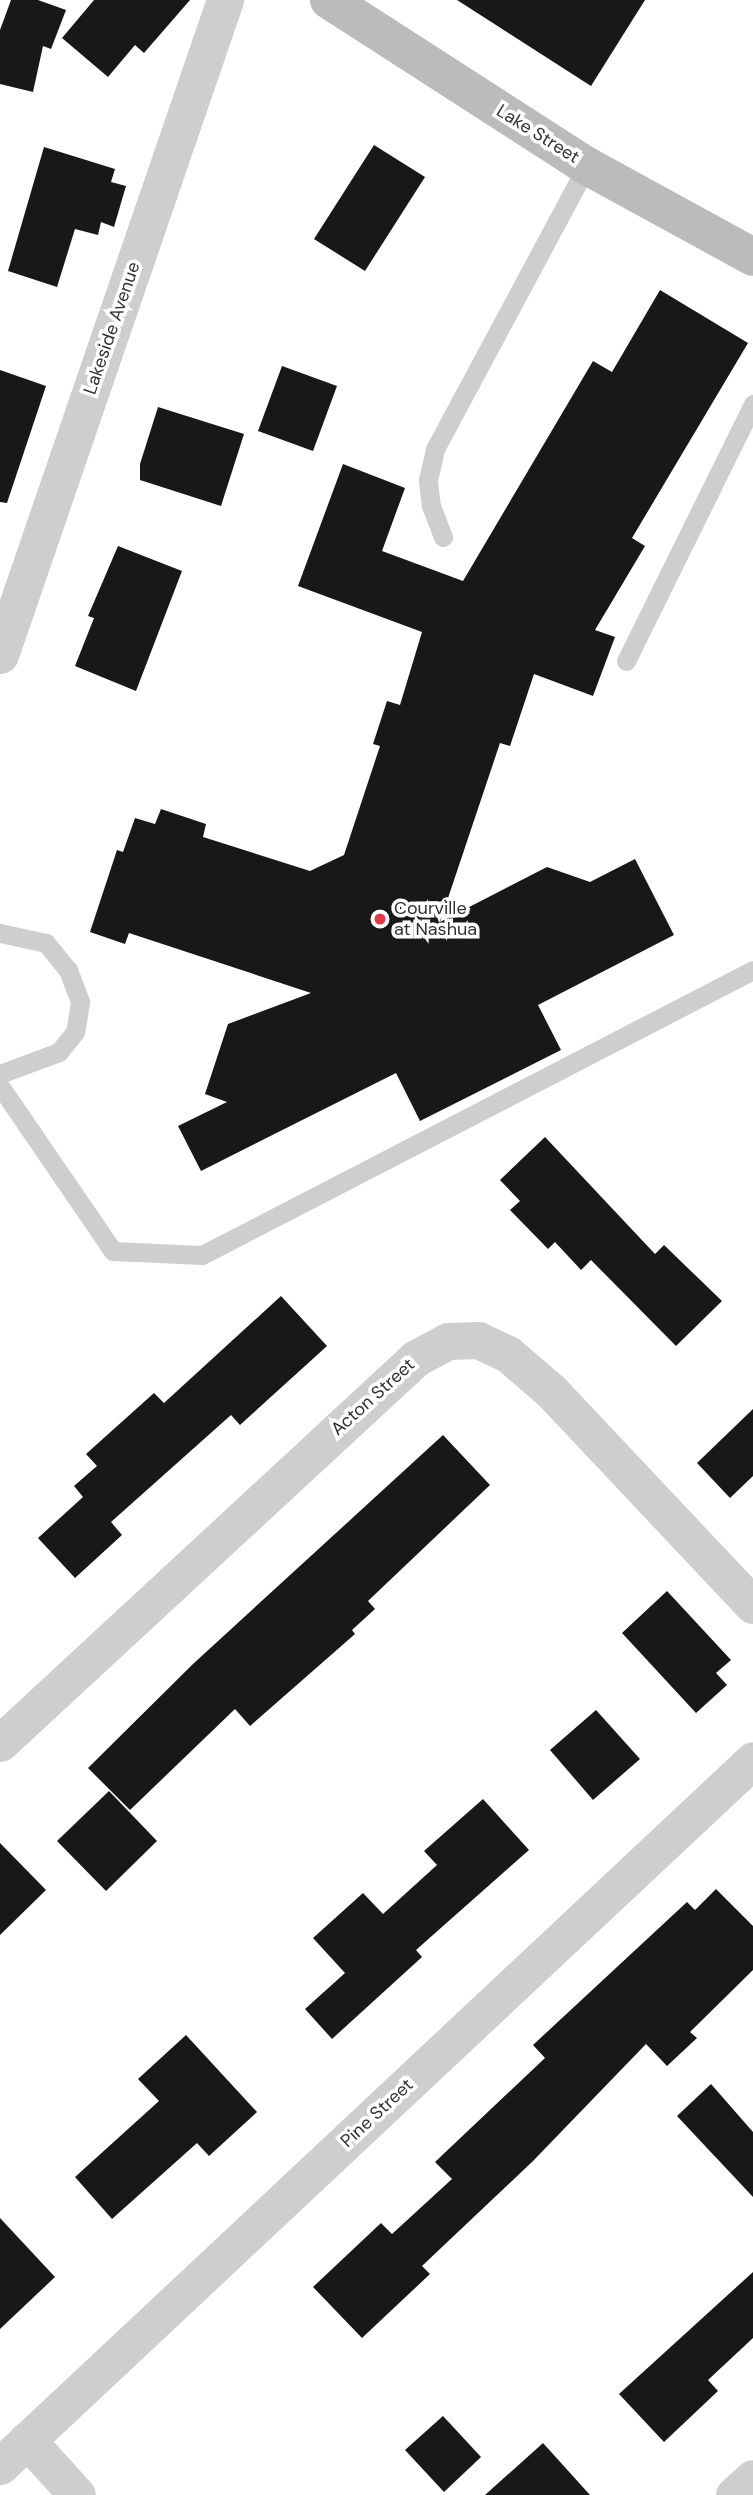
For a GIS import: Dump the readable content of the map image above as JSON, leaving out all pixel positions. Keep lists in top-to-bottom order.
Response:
{
  "streets": {
    "street": [
      "Lake Street",
      "Lakeside Avenue",
      "Acton Street",
      "Pine Street"
    ]
  },
  "places": ["Courville at Nashua"]
}
